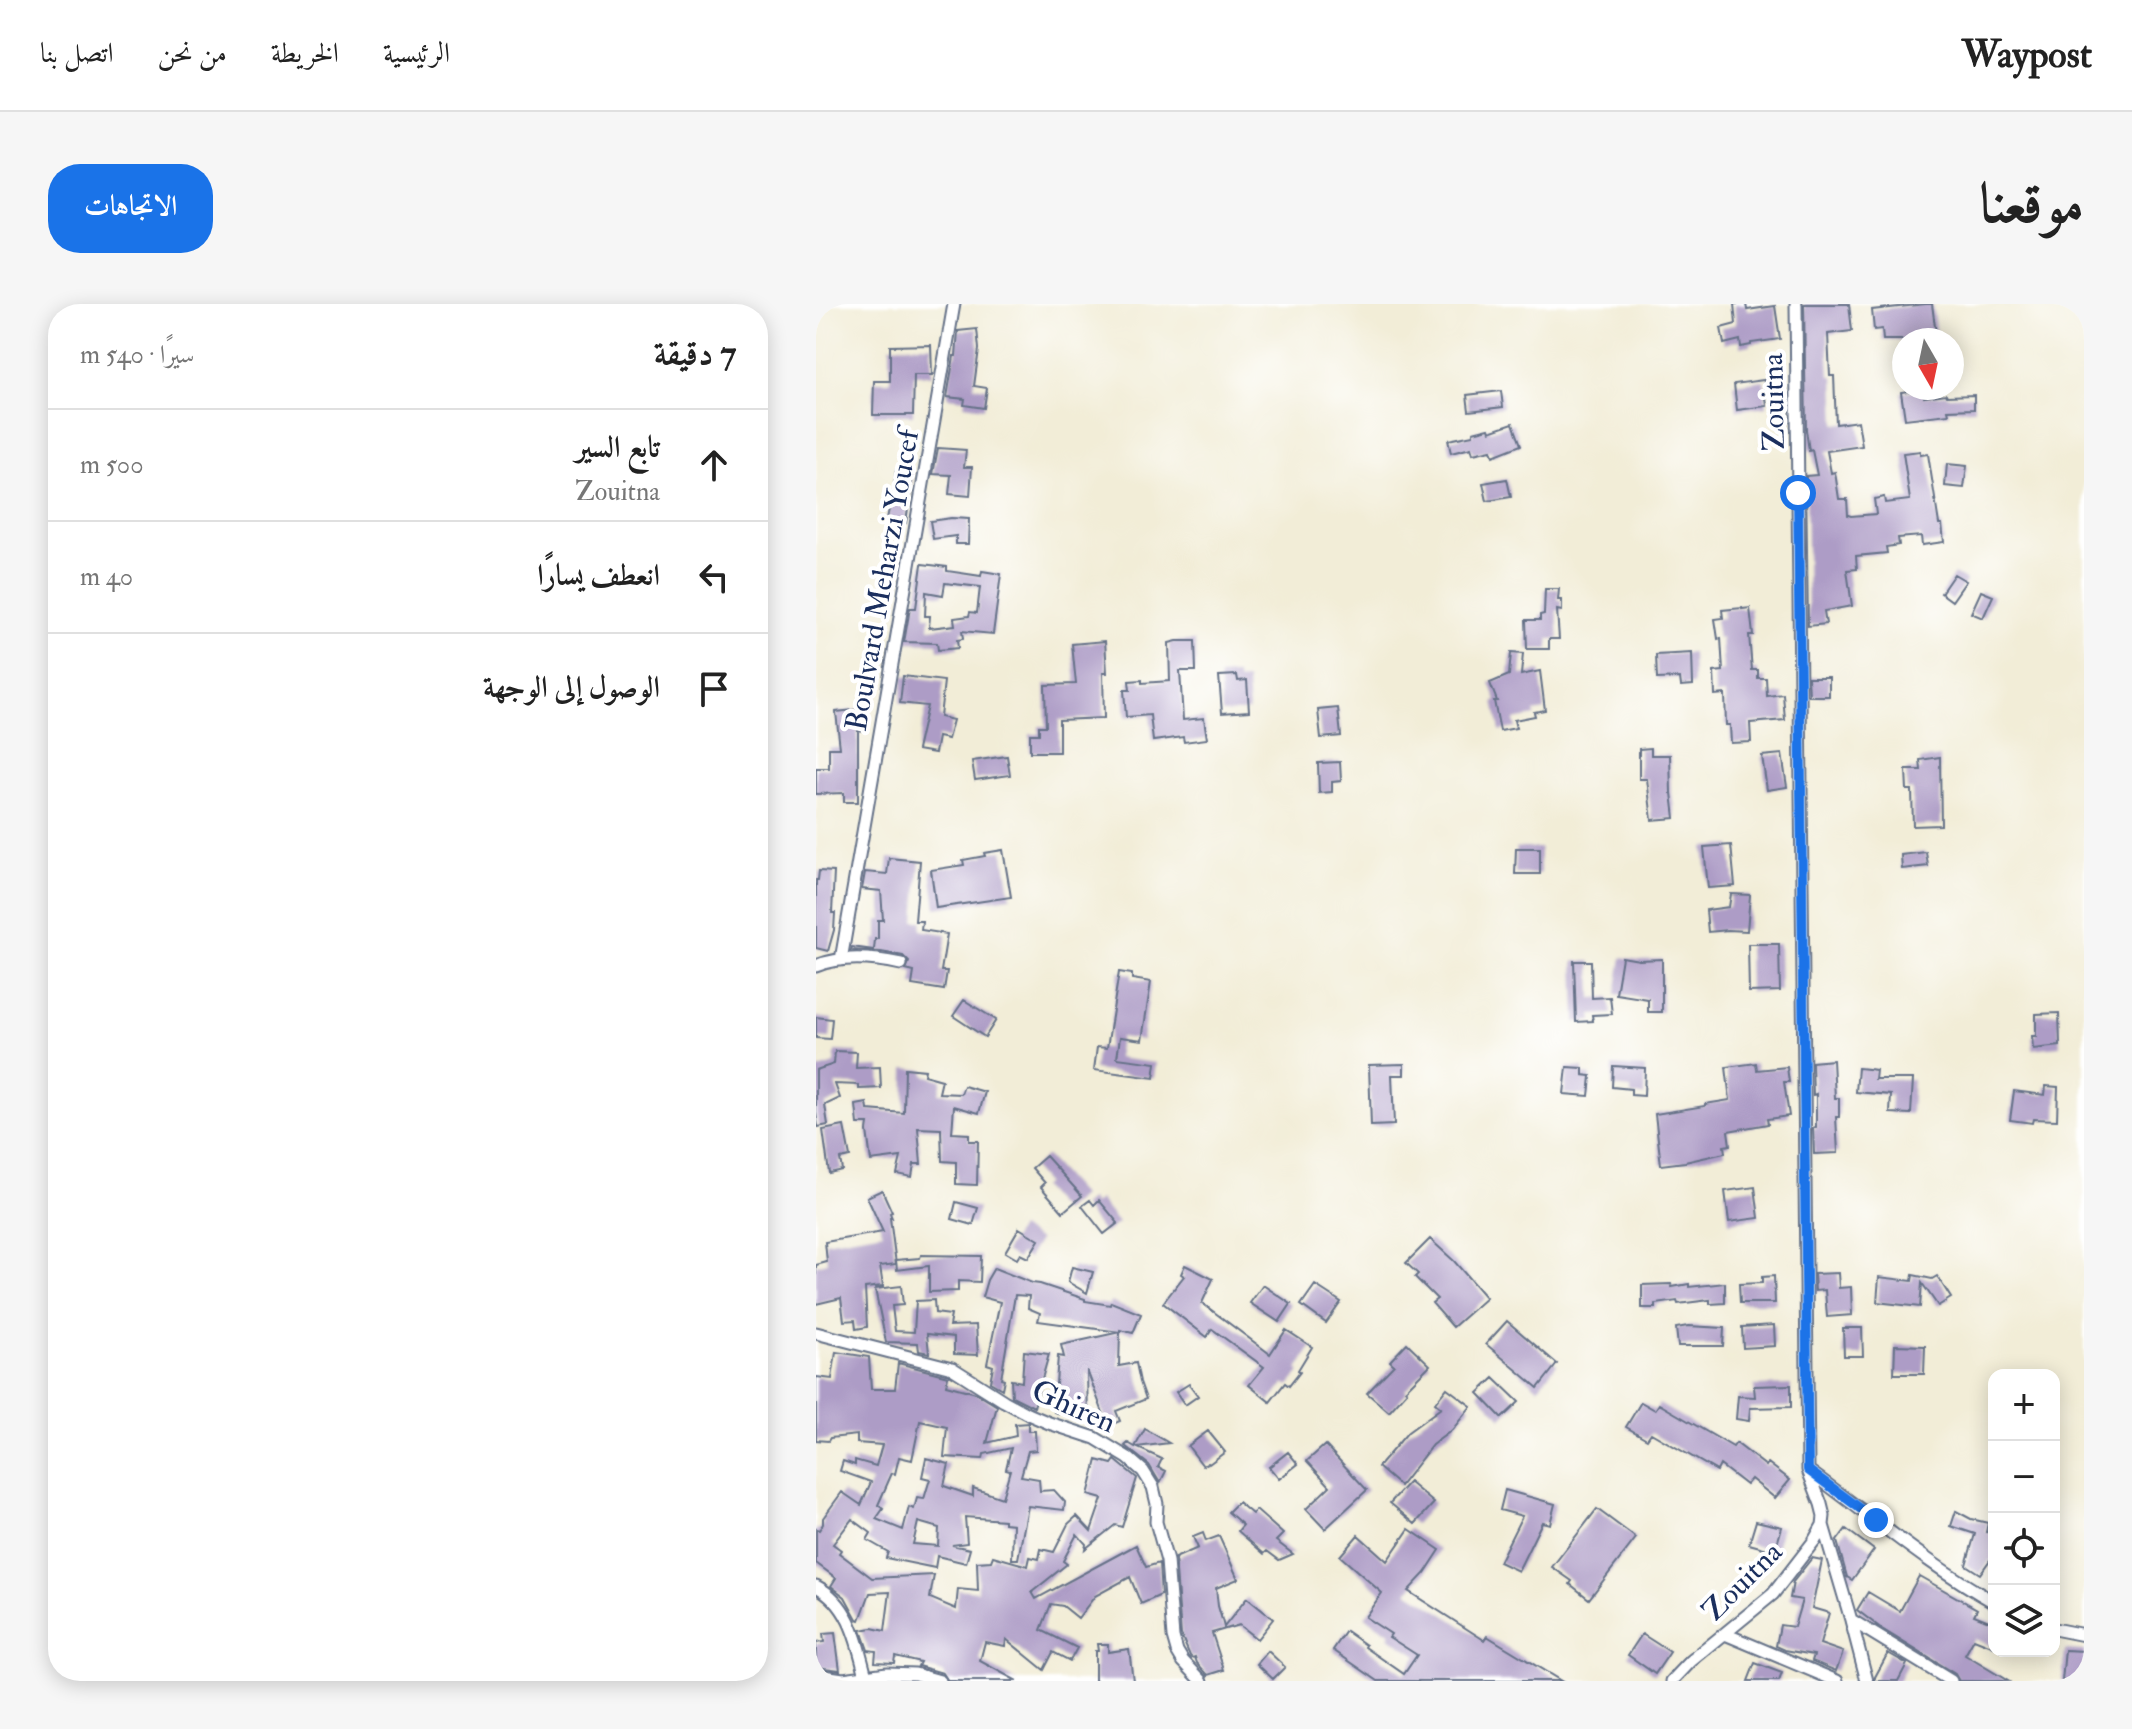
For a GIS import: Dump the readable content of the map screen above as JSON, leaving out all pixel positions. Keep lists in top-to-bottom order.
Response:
{
  "streets": {
    "street": ["Zouitna", "Boulvard Meharzi Youcef", "Ghiren"]
  },
  "north": "bottom",
  "page": {
    "header": "Waypost",
    "nav": [
      "الرئيسية",
      "الخريطة",
      "من نحن",
      "اتصل بنا"
    ],
    "title": "موقعنا",
    "buttons": "الاتجاهات",
    "heading": ["7 دقيقة", "سيرًا · 540 m"],
    "list": [
      ["تابع السير", "Zouitna", "500 m"],
      ["انعطف يسارًا", "40 m"],
      "الوصول إلى الوجهة"
    ],
    "map_buttons": ["+", "−"]
  }
}
